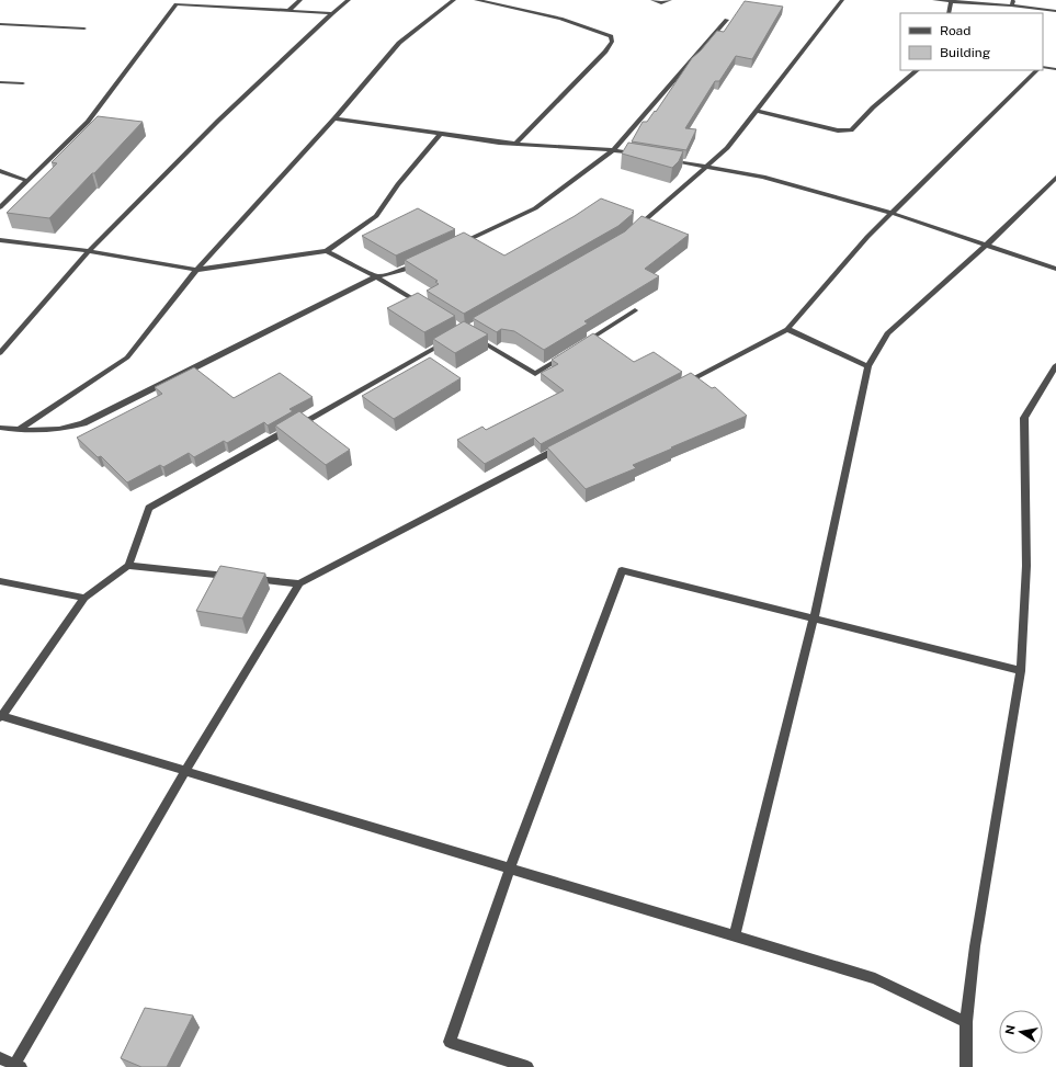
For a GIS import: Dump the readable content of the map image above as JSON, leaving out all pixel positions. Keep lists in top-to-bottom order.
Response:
{
  "legend": ["Road", "Building"],
  "north": "left"
}
